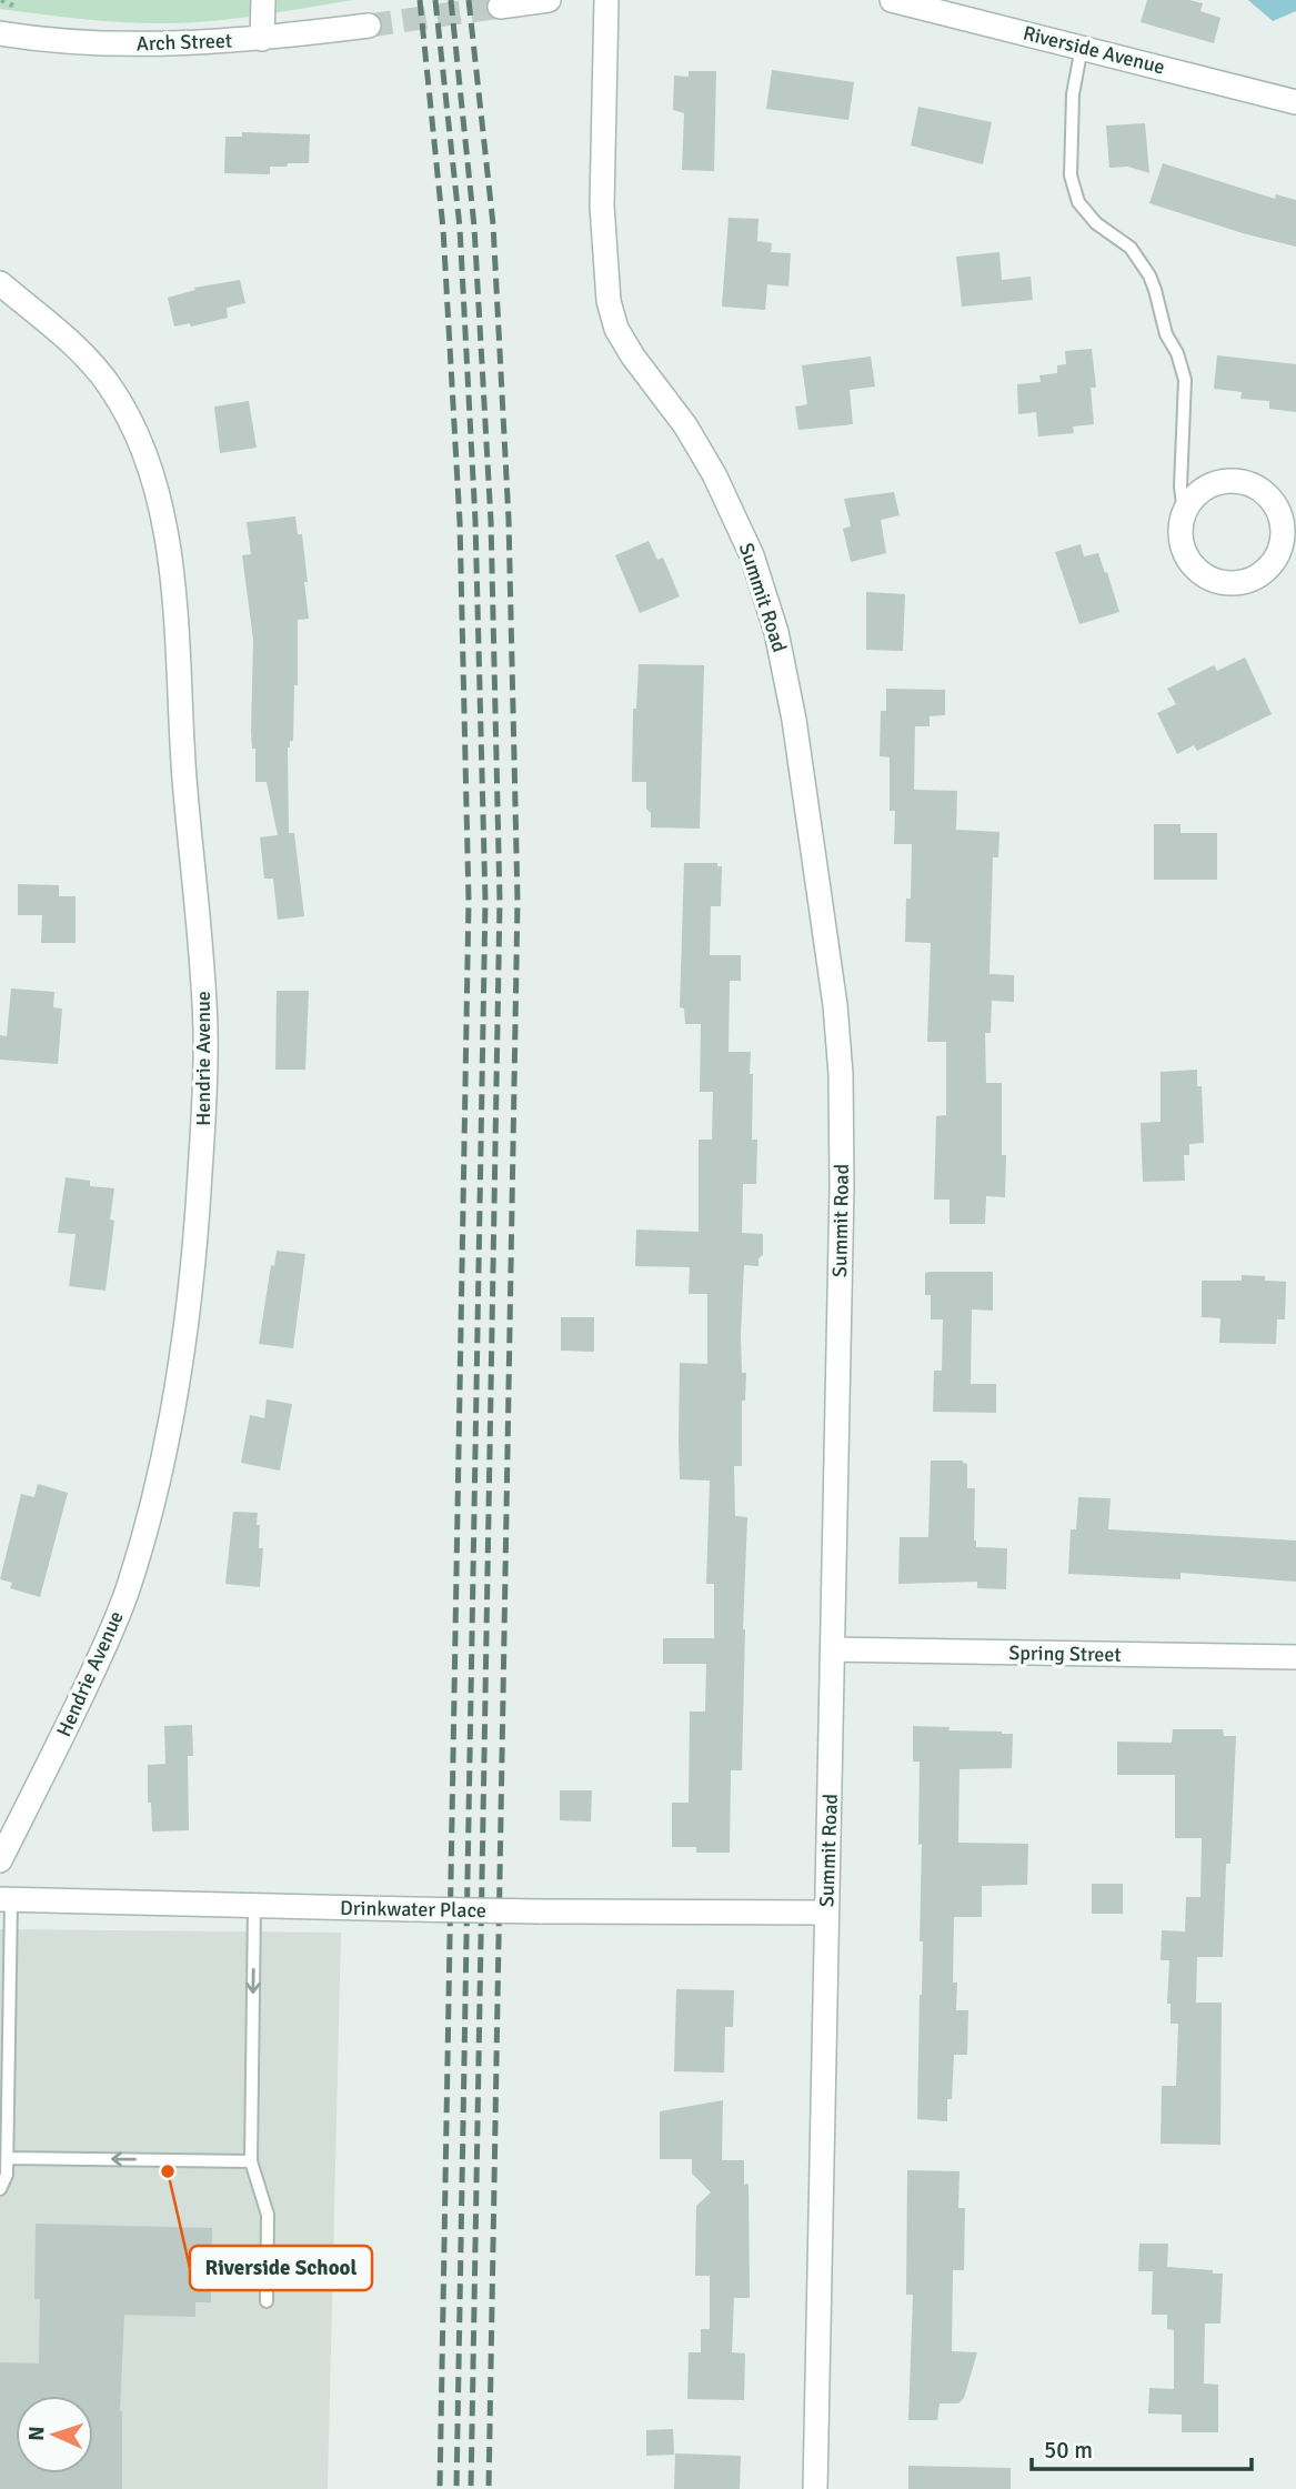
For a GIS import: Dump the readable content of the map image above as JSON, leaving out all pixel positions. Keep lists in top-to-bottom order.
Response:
{
  "streets": {
    "street": [
      "Arch Street",
      "Riverside Avenue",
      "Summit Road",
      "Hendrie Avenue",
      "Spring Street",
      "Drinkwater Place"
    ]
  },
  "crossings": [
    ["Summit Road", "Spring Street"],
    ["Summit Road", "Drinkwater Place"]
  ],
  "places": ["Riverside School"],
  "scale_bar": "50 m",
  "north": "left"
}
